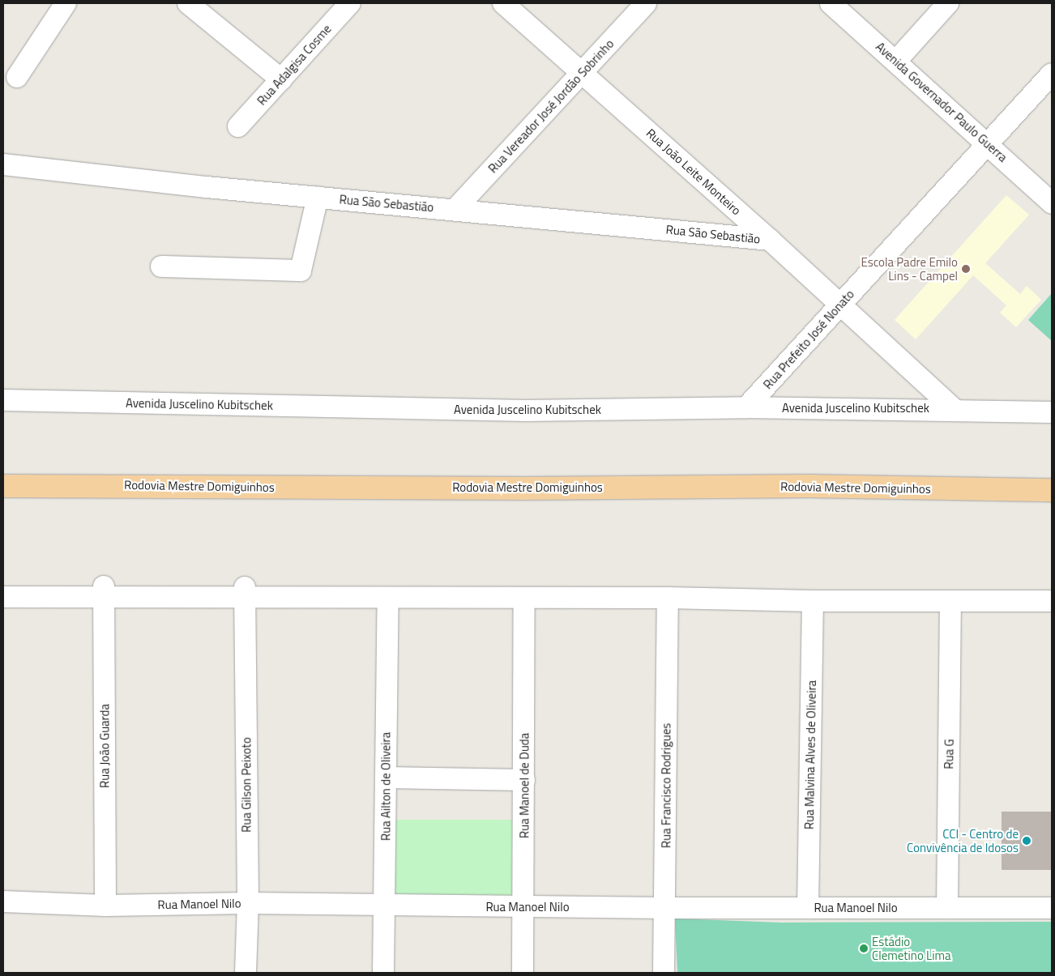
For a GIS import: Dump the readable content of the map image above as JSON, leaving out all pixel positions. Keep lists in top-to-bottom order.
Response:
{
  "streets": {
    "main road": ["Rodovia Mestre Domiguinhos"],
    "street": [
      "Rua Adalgisa Cosme",
      "Avenida Governador Paulo Guerra",
      "Rua Vereador José Jordão Sobrinho",
      "Rua João Leite Monteiro",
      "Rua São Sebastião",
      "Rua Prefeito José Nonato",
      "Avenida Juscelino Kubitschek",
      "Rua João Guarda",
      "Rua G",
      "Rua Malvina Alves de Oliveira",
      "Rua Gilson Peixoto",
      "Rua Manoel de Duda",
      "Rua Francisco Rodrigues",
      "Rua Ailton de Oliveira",
      "Rua Manoel Nilo"
    ]
  },
  "crossings": [
    ["Avenida Governador Paulo Guerra", "Rua Prefeito José Nonato"],
    ["Rua Vereador José Jordão Sobrinho", "Rua João Leite Monteiro"],
    ["Rua Vereador José Jordão Sobrinho", "Rua São Sebastião"],
    ["Rua João Leite Monteiro", "Rua São Sebastião"],
    ["Rua João Leite Monteiro", "Rua Prefeito José Nonato"],
    ["Rua João Leite Monteiro", "Avenida Juscelino Kubitschek"],
    ["Rua Prefeito José Nonato", "Avenida Juscelino Kubitschek"],
    ["Rua João Guarda", "Rua Manoel Nilo"],
    ["Rua G", "Rua Manoel Nilo"],
    ["Rua Malvina Alves de Oliveira", "Rua Manoel Nilo"],
    ["Rua Gilson Peixoto", "Rua Manoel Nilo"],
    ["Rua Manoel de Duda", "Rua Manoel Nilo"],
    ["Rua Francisco Rodrigues", "Rua Manoel Nilo"],
    ["Rua Ailton de Oliveira", "Rua Manoel Nilo"]
  ],
  "places": ["Escola Padre Emilo Lins - Campel", "CCI - Centro de Convivência de Idosos", "Estádio Clemetino Lima"]
}
